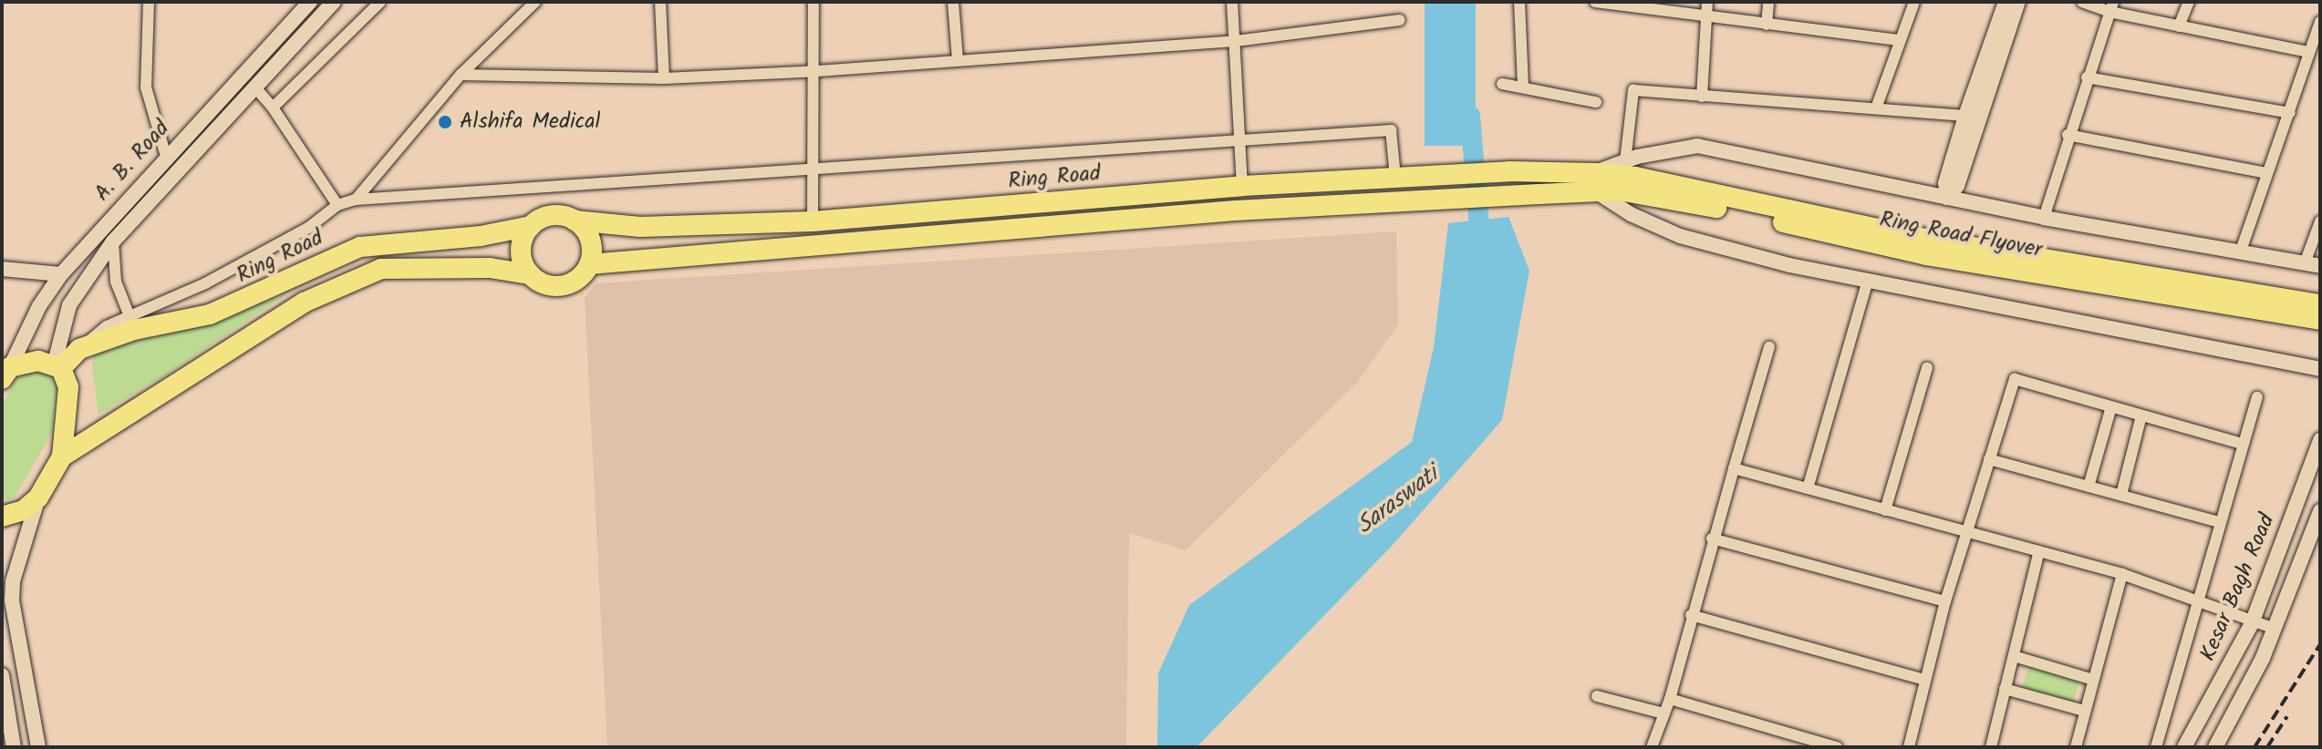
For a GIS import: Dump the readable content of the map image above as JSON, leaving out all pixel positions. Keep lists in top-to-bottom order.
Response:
{
  "streets": {
    "highway": ["Ring Road", "Ring Road Flyover"],
    "street": ["A. B. Road", "Kesar Bagh Road"]
  },
  "crossings": [
    ["A. B. Road", "Ring Road"],
    ["Ring Road", "Ring Road Flyover"]
  ],
  "water": ["Saraswati"],
  "places": ["Alshifa Medical"]
}
